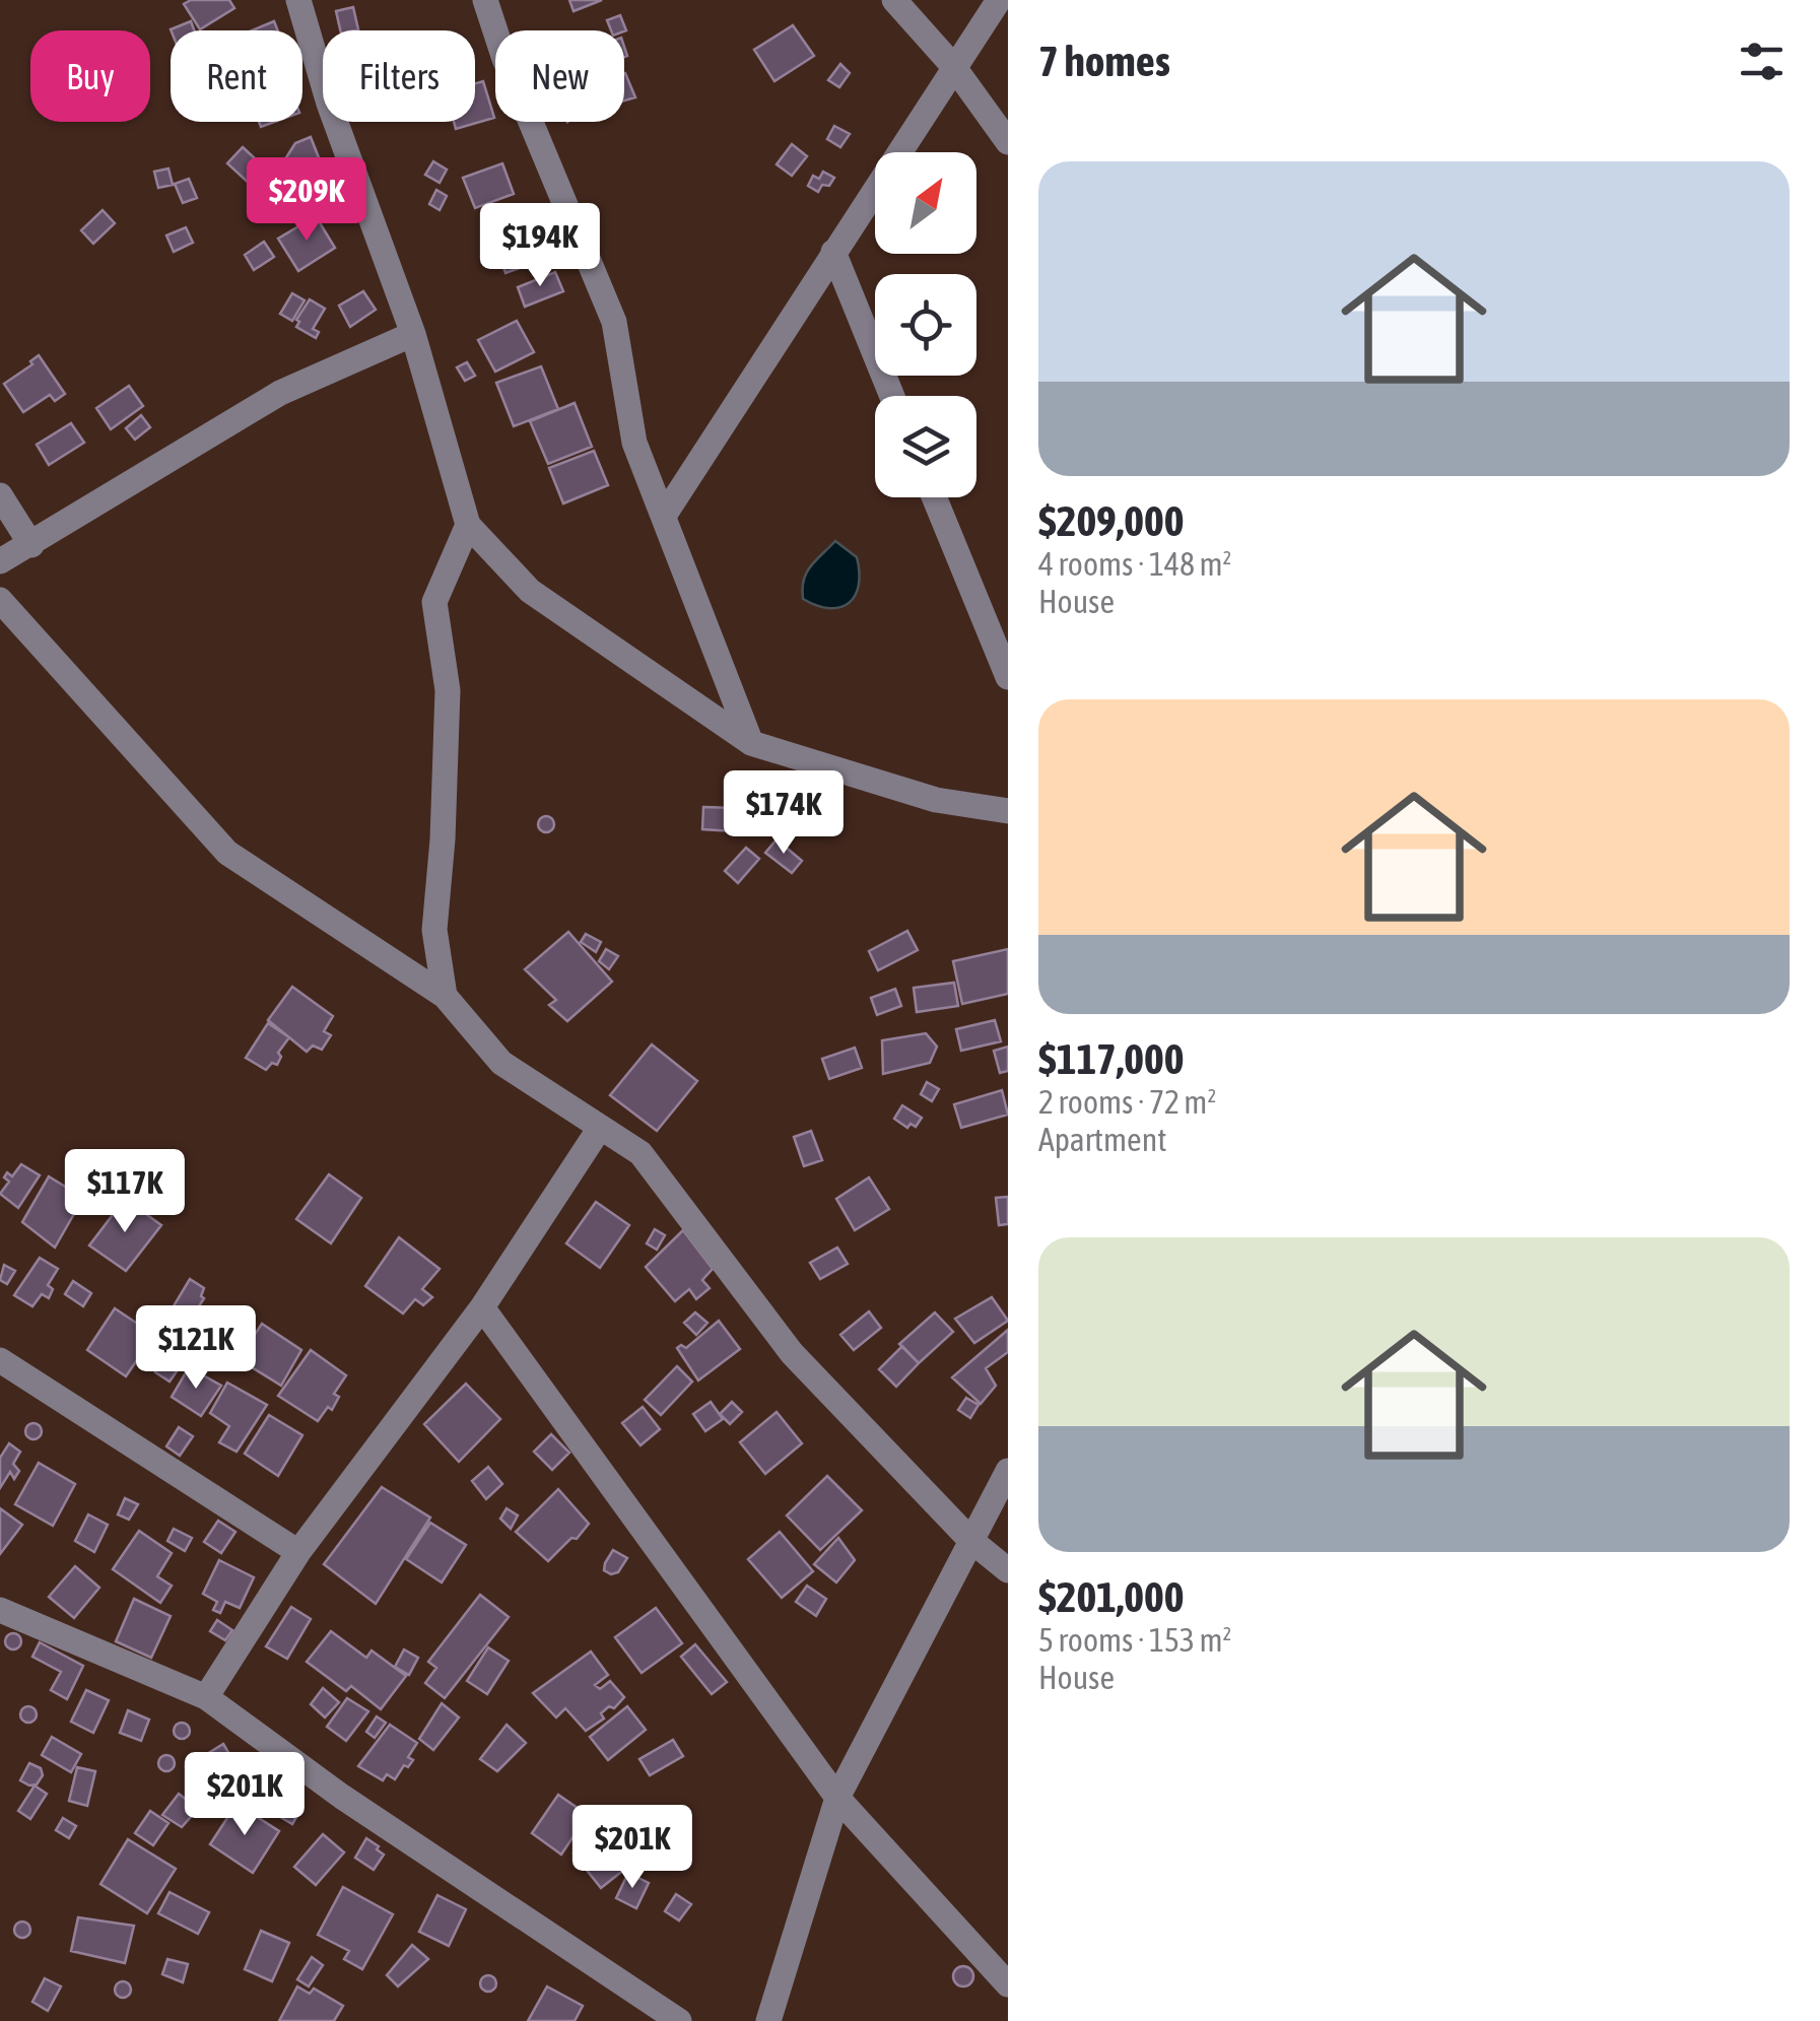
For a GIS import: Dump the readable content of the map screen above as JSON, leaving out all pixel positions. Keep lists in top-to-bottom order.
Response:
{
  "north": "top right",
  "page": {
    "heading": "7 homes",
    "chip": [
      "Buy",
      "Rent",
      "Filters",
      "New"
    ],
    "list": [
      {
        "name": "$209,000",
        "note": "4 rooms · 148 m² · House"
      },
      {
        "name": "$117,000",
        "note": "2 rooms · 72 m² · Apartment"
      },
      {
        "name": "$201,000",
        "note": "5 rooms · 153 m² · House"
      }
    ],
    "price": [
      "$209K",
      "$194K",
      "$174K",
      "$117K",
      "$121K",
      "$201K",
      "$201K"
    ]
  }
}
